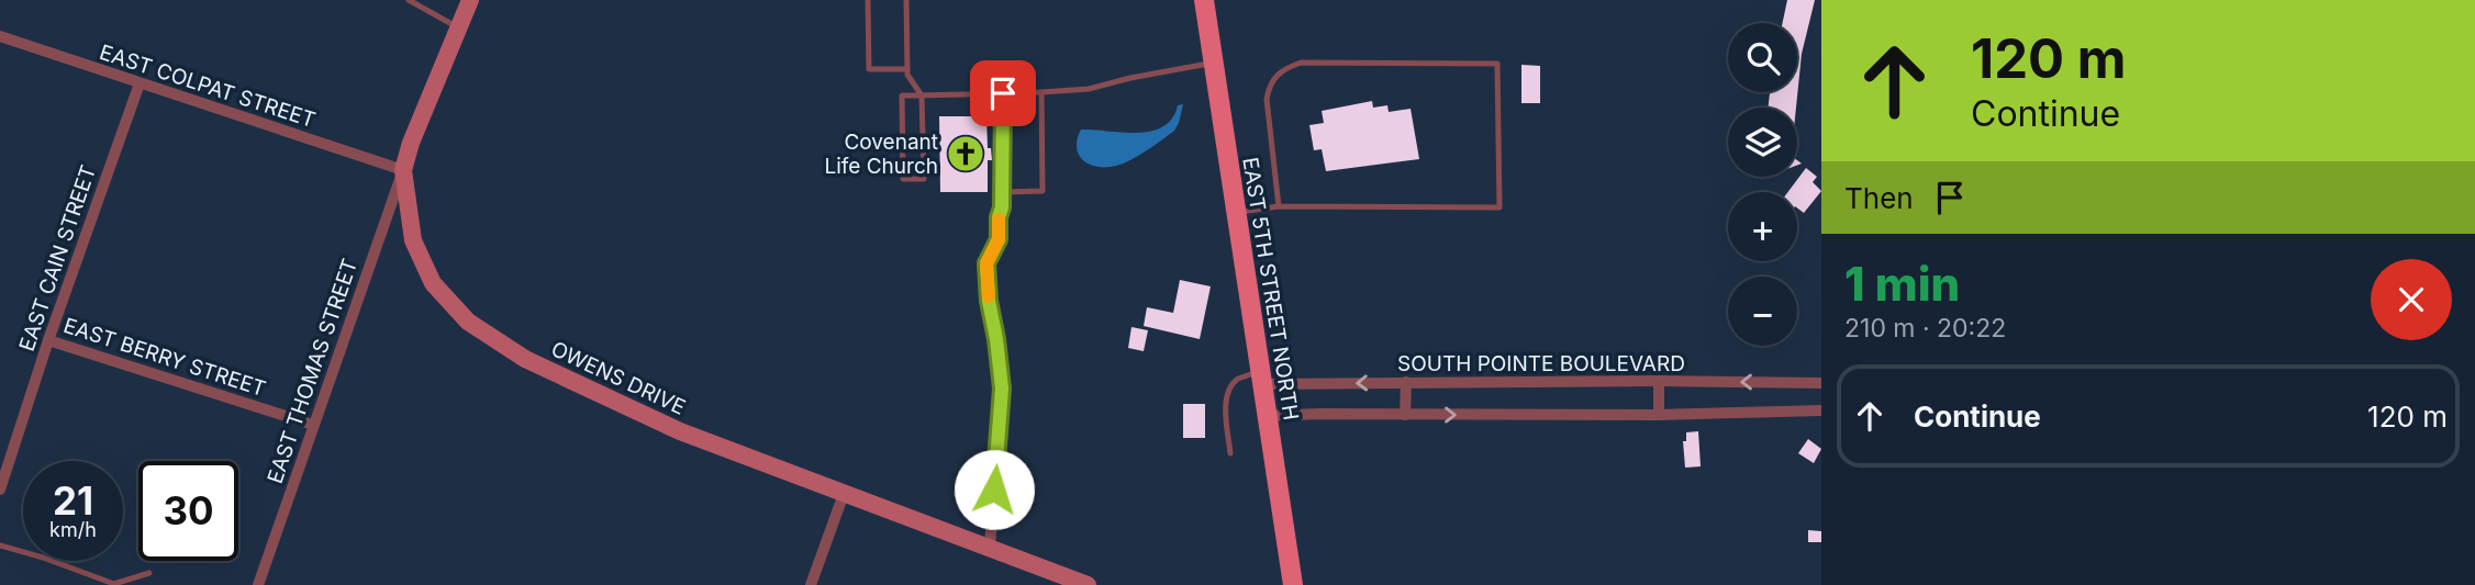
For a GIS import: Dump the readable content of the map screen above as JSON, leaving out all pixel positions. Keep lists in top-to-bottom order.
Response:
{
  "streets": {
    "main road": ["EAST 5TH STREET NORTH"],
    "street": [
      "EAST COLPAT STREET",
      "EAST CAIN STREET",
      "EAST BERRY STREET",
      "SOUTH POINTE BOULEVARD",
      "EAST THOMAS STREET",
      "OWENS DRIVE"
    ]
  },
  "crossings": [
    ["EAST COLPAT STREET", "EAST CAIN STREET"],
    ["EAST COLPAT STREET", "EAST THOMAS STREET"],
    ["EAST COLPAT STREET", "OWENS DRIVE"],
    ["EAST CAIN STREET", "EAST BERRY STREET"],
    ["EAST 5TH STREET NORTH", "SOUTH POINTE BOULEVARD"],
    ["EAST BERRY STREET", "EAST THOMAS STREET"],
    ["EAST THOMAS STREET", "OWENS DRIVE"]
  ],
  "places": {
    "church": ["Covenant Life Church"]
  },
  "page": {
    "turn": ["120 m", "Continue"],
    "map_buttons": ["+", "−"],
    "then": "Then",
    "heading": ["1 min", "210 m · 20:22"],
    "list": [
      {
        "name": "Continue",
        "value": "120 m"
      }
    ],
    "speed": "21 km/h",
    "limit": "30"
  }
}
